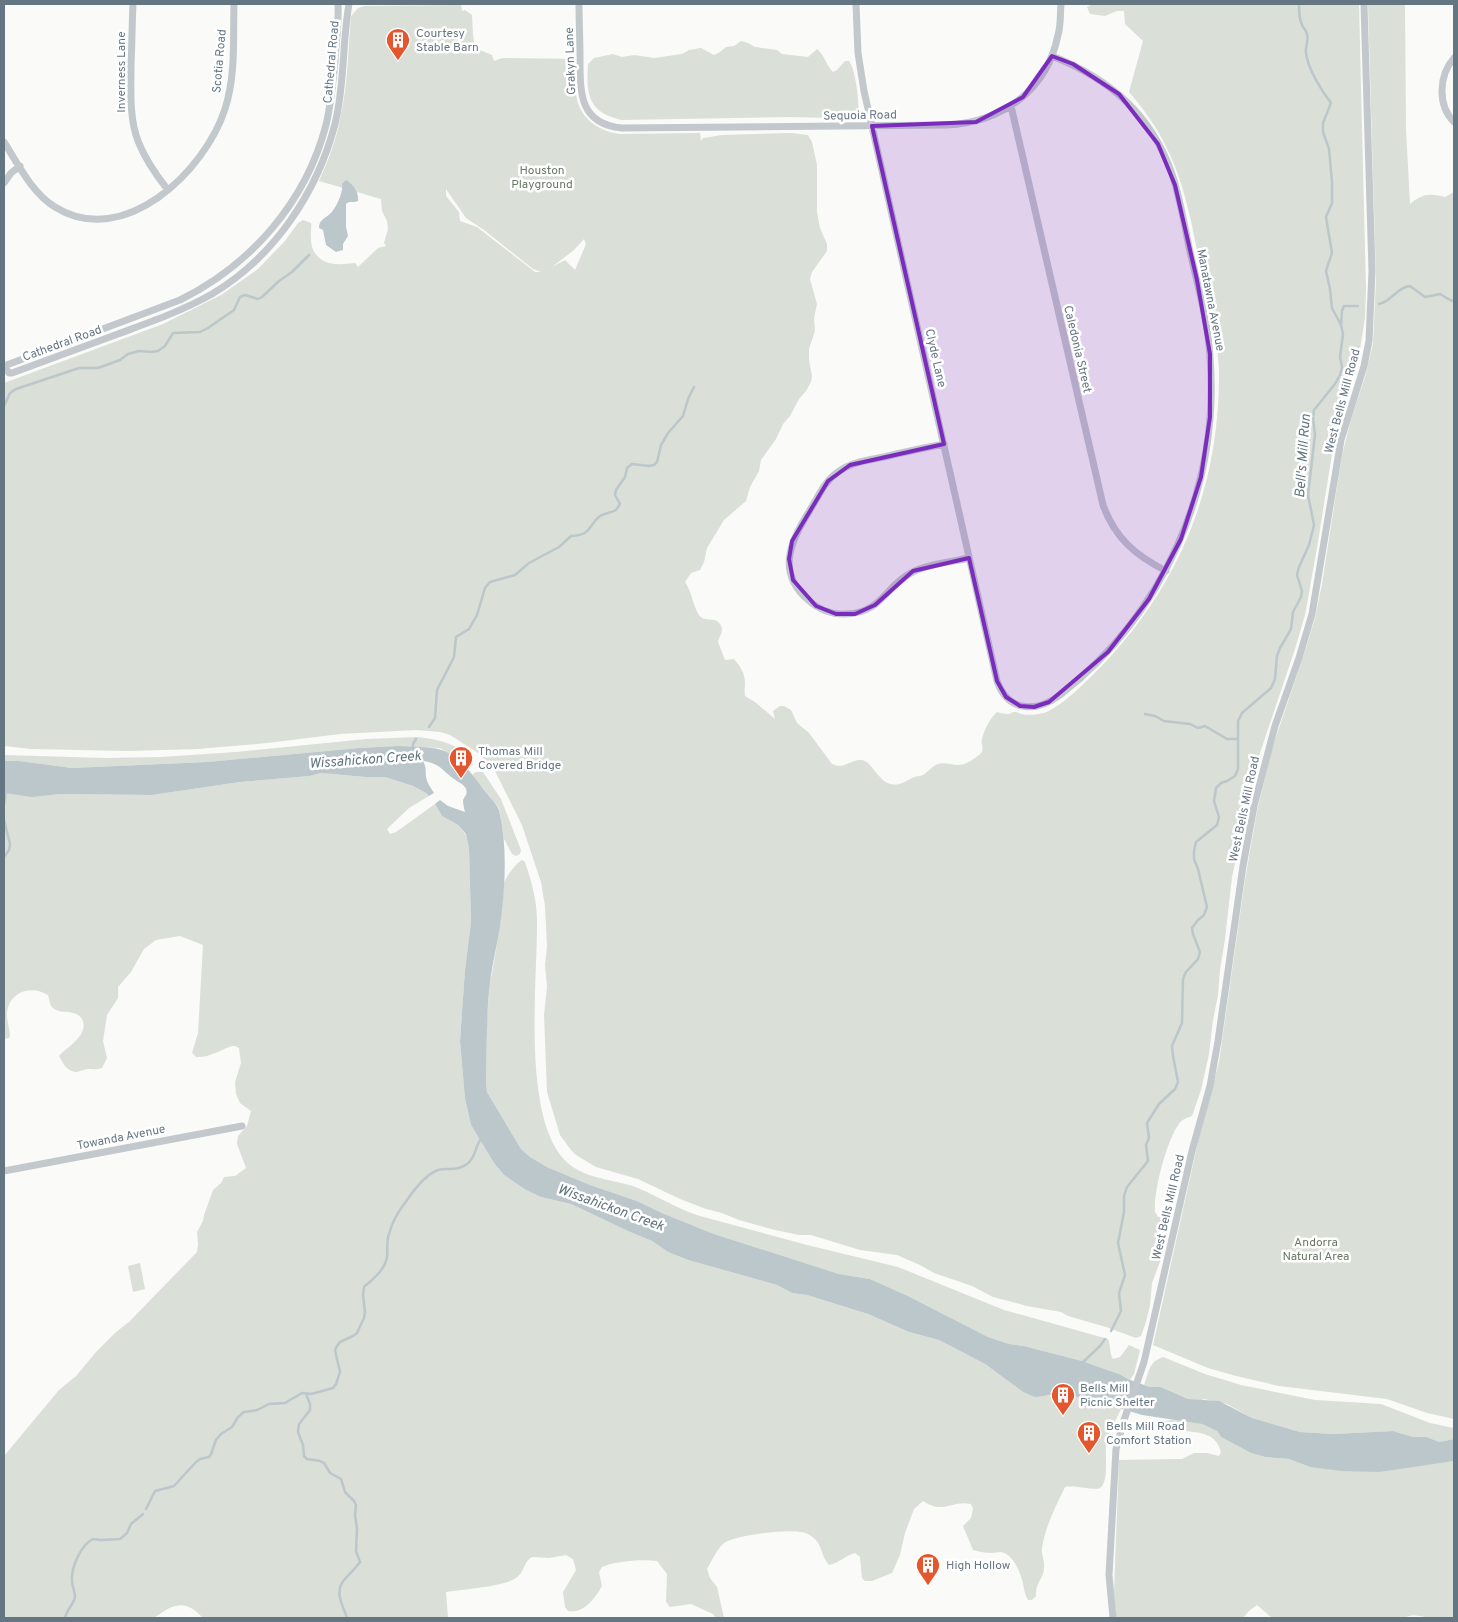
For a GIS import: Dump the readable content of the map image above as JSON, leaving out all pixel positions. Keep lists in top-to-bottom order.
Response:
{
  "streets": {
    "street": [
      "Scotia Road",
      "Grakyn Lane",
      "Cathedral Road",
      "Inverness Lane",
      "Sequoia Road",
      "Manatawna Avenue",
      "Caledonia Street",
      "Clyde Lane",
      "West Bells Mill Road",
      "Towanda Avenue"
    ]
  },
  "crossings": [
    ["Scotia Road", "Inverness Lane"],
    ["Grakyn Lane", "Sequoia Road"],
    ["Sequoia Road", "Manatawna Avenue"],
    ["Sequoia Road", "Caledonia Street"],
    ["Sequoia Road", "Clyde Lane"],
    ["Manatawna Avenue", "Caledonia Street"],
    ["Manatawna Avenue", "Clyde Lane"]
  ],
  "water": ["Bell's Mill Run", "Wissahickon Creek"],
  "parks": ["Houston Playground", "Andorra Natural Area"],
  "places": {
    "building": [
      "Courtesy Stable Barn",
      "Thomas Mill Covered Bridge",
      "Bells Mill Picnic Shelter",
      "Bells Mill Road Comfort Station",
      "High Hollow"
    ]
  }
}
